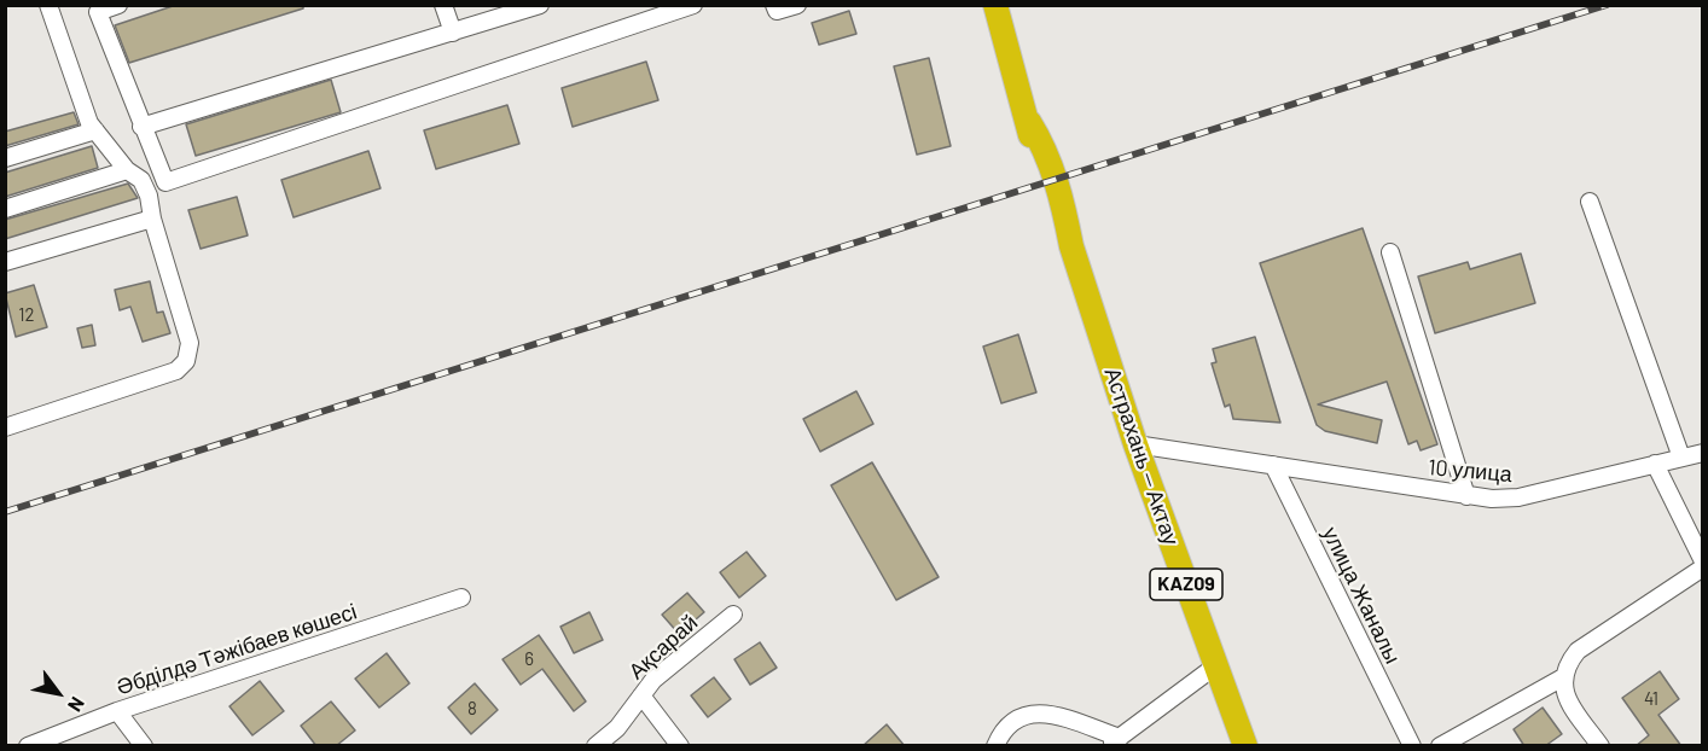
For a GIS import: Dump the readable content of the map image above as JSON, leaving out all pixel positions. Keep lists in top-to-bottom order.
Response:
{
  "streets": {
    "highway": ["Астрахань — Актау", "KAZ09"],
    "street": [
      "10 улица",
      "улица Жаналы",
      "Ақсарай",
      "Әбділдә Тәжібаев көшесі"
    ]
  },
  "crossings": [
    ["Астрахань — Актау", "10 улица"],
    ["10 улица", "улица Жаналы"]
  ],
  "house_numbers": [
    "12",
    "6",
    "41",
    "8"
  ],
  "north": "bottom right"
}
